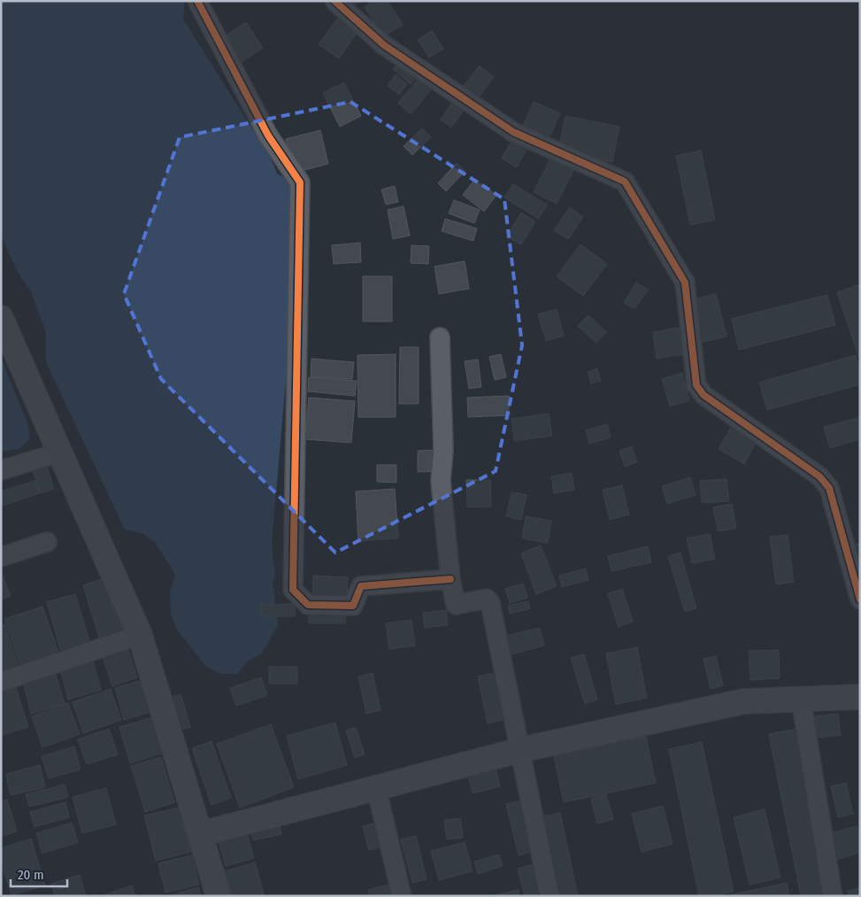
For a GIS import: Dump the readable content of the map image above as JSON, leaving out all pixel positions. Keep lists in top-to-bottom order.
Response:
{
  "scale_bar": "20 m"
}
